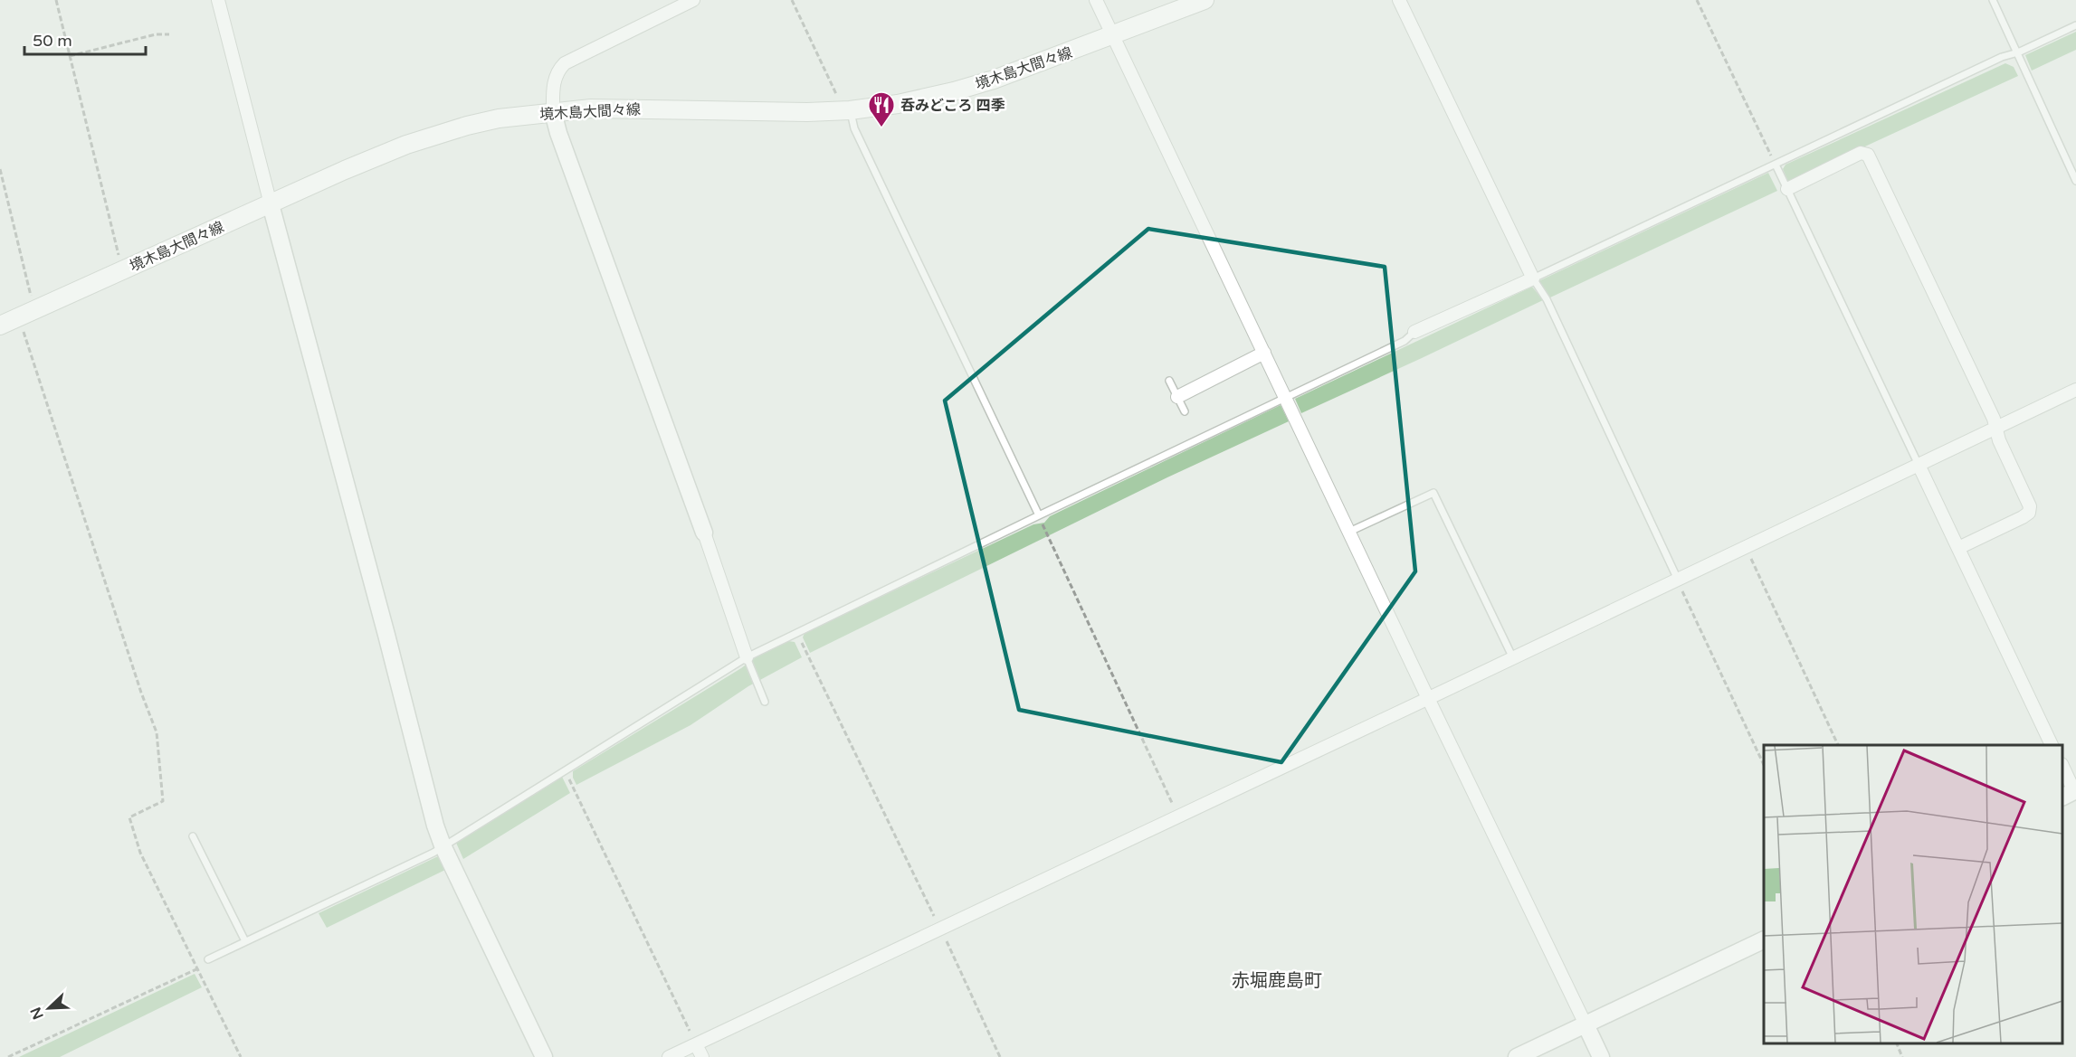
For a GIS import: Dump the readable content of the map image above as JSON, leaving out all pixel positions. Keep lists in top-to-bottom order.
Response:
{
  "streets": {
    "main road": ["境木島大間々線"]
  },
  "districts": ["赤堀鹿島町"],
  "places": {
    "restaurant": ["呑みどころ 四季"]
  },
  "scale_bar": "50 m",
  "north": "bottom left"
}
